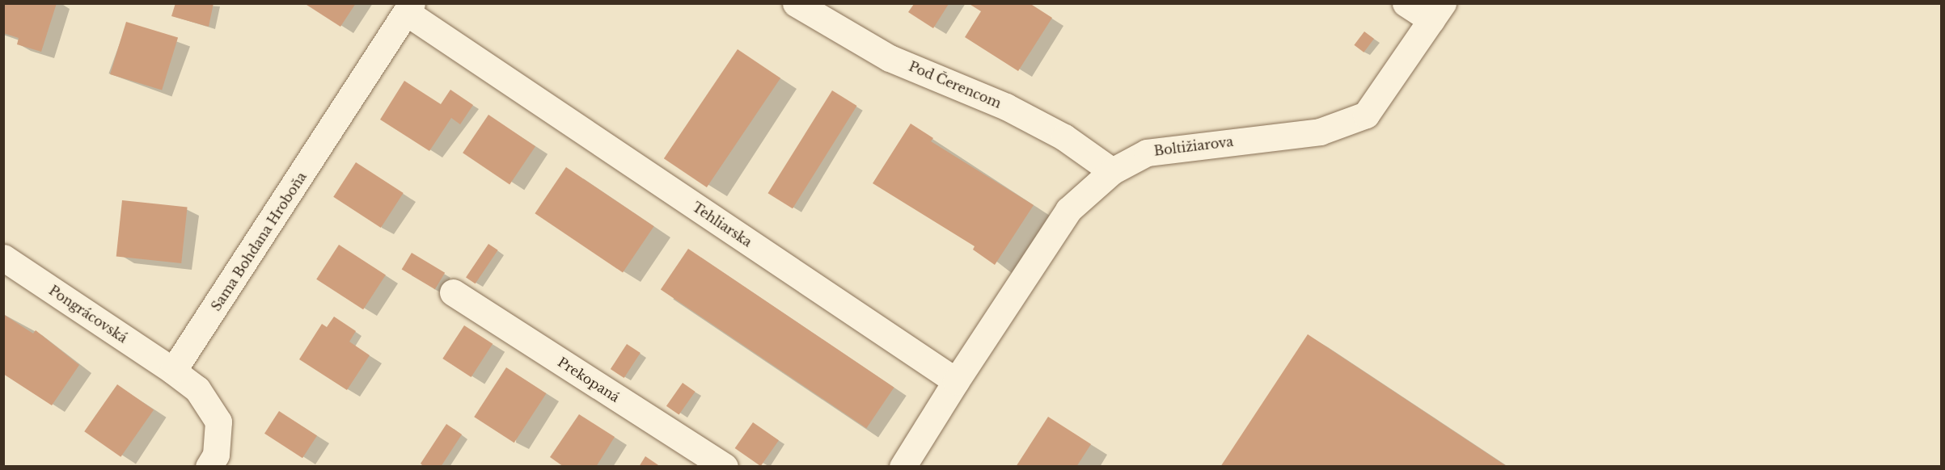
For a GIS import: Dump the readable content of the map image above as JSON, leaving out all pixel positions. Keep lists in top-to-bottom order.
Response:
{
  "streets": {
    "street": [
      "Pod Čerencom",
      "Boltižiarova",
      "Tehliarska",
      "Sama Bohdana Hroboňa",
      "Pongrácovská",
      "Prekopaná"
    ]
  },
  "crossings": [
    ["Pod Čerencom", "Boltižiarova"],
    ["Boltižiarova", "Tehliarska"],
    ["Tehliarska", "Sama Bohdana Hroboňa"],
    ["Sama Bohdana Hroboňa", "Pongrácovská"]
  ]
}
